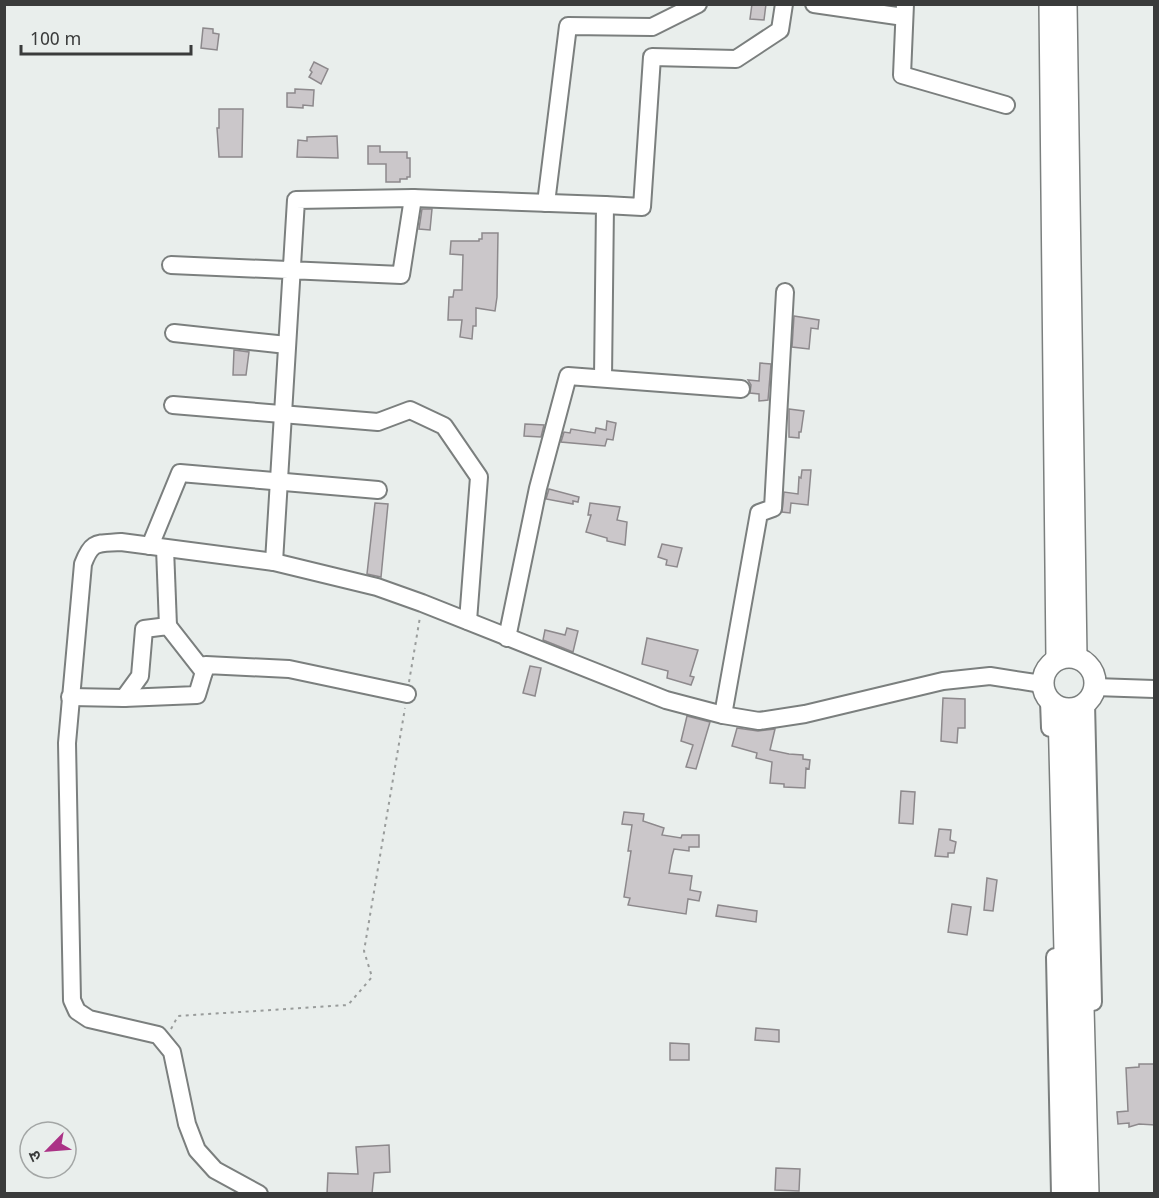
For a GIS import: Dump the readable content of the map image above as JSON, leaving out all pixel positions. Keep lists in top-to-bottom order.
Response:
{
  "scale_bar": "100 m",
  "north": "bottom left"
}
